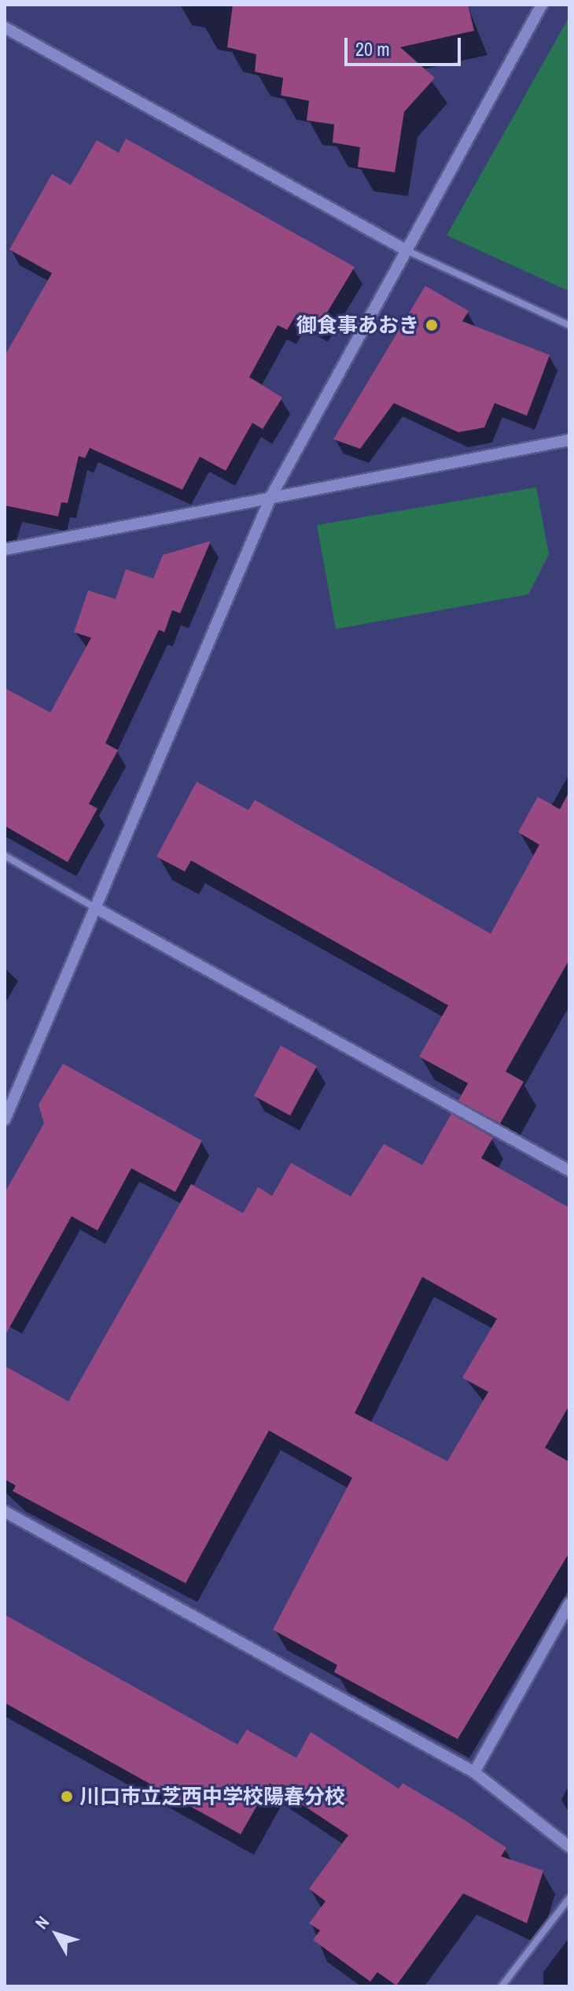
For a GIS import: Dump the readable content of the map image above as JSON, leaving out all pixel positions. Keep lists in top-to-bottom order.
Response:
{
  "places": ["御食事あおき", "川口市立芝西中学校陽春分校"],
  "scale_bar": "20 m",
  "north": "top left"
}
